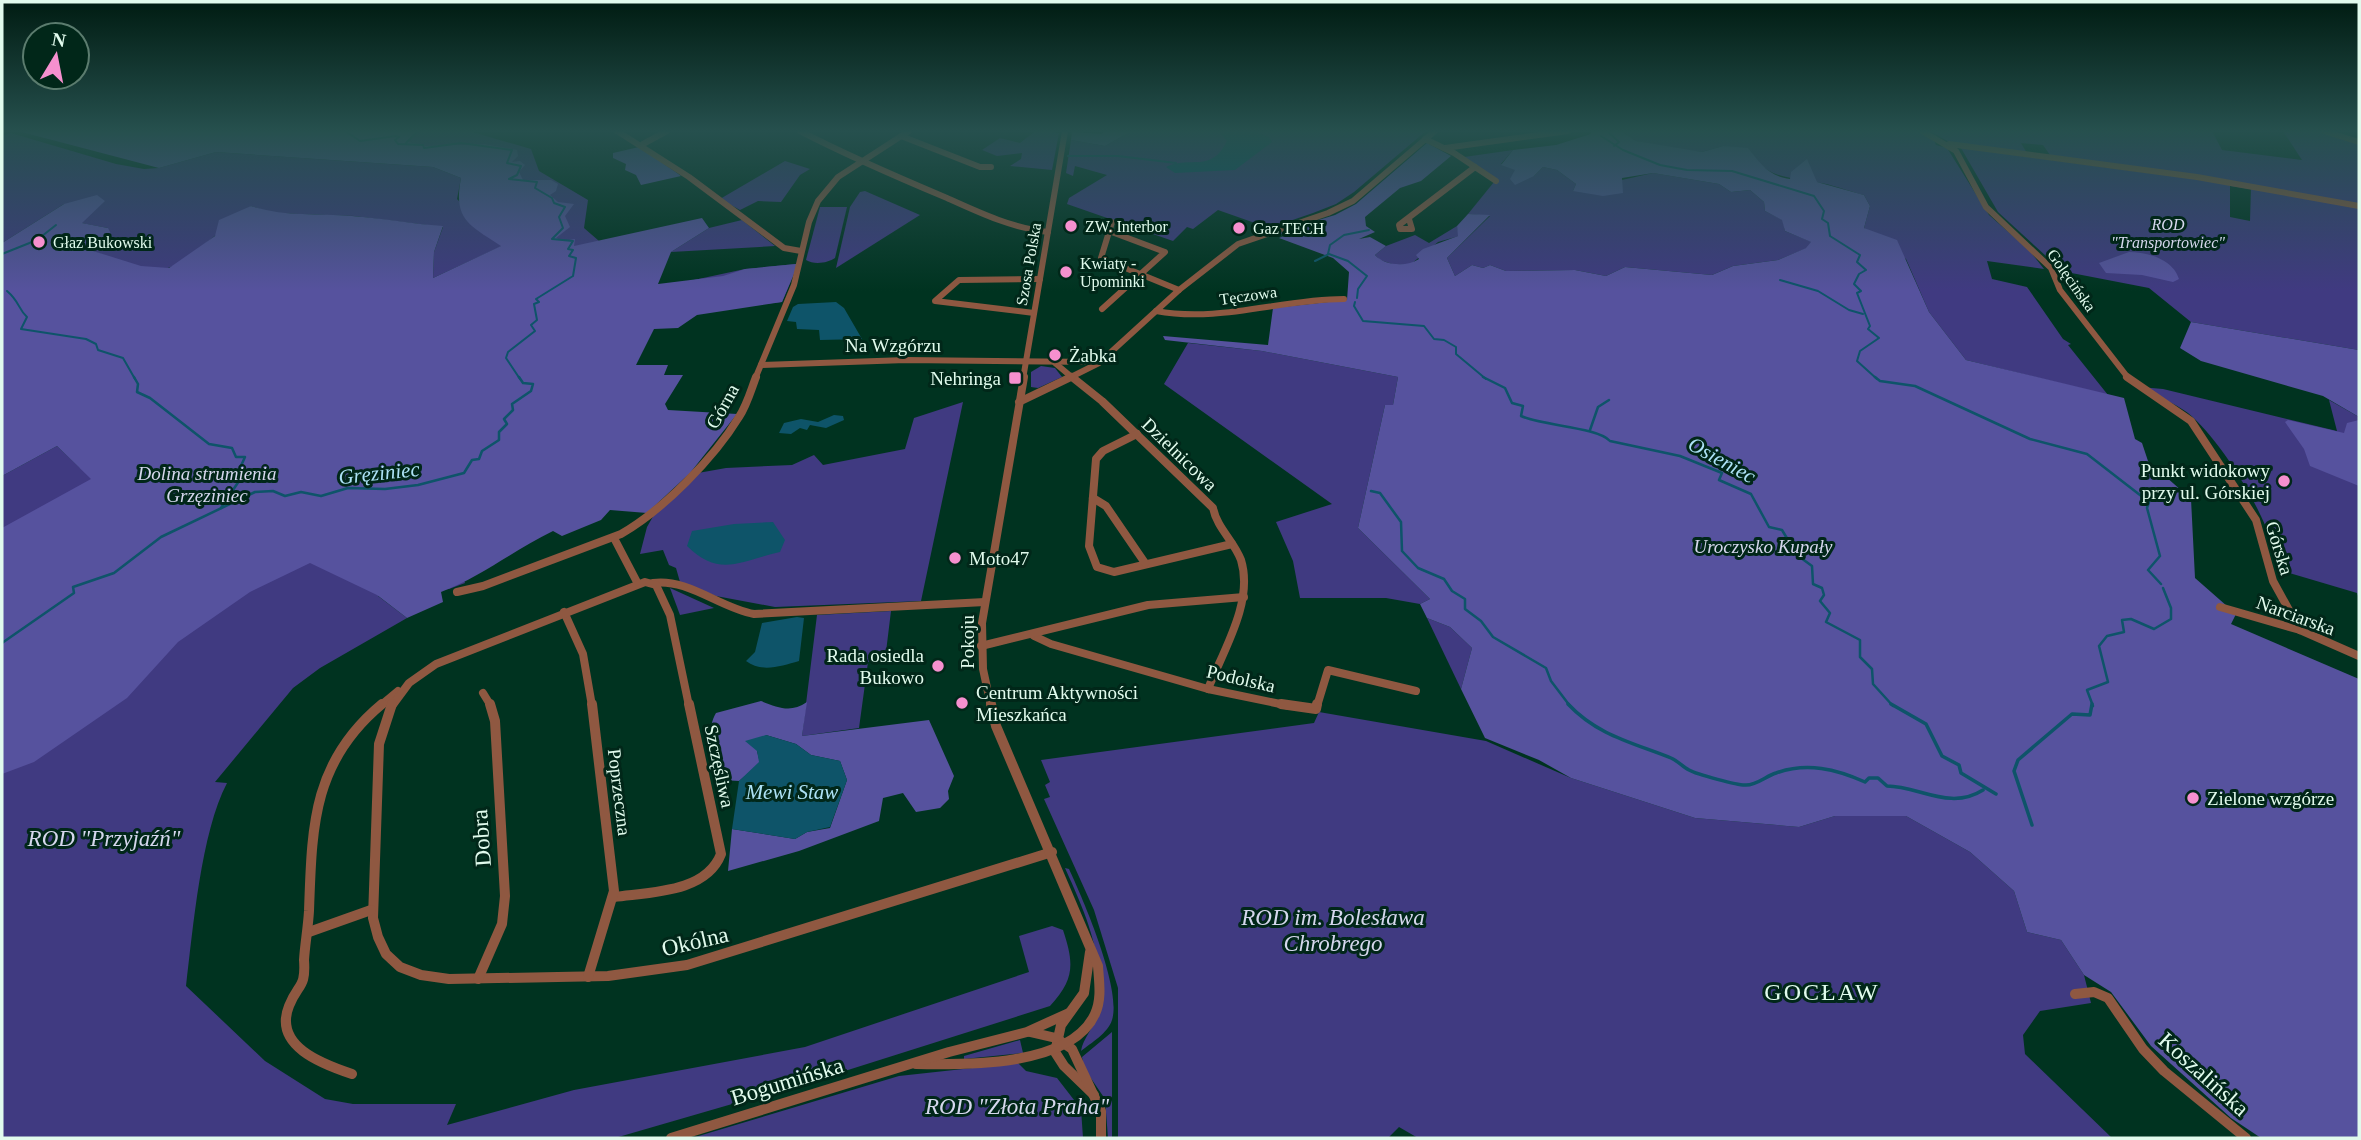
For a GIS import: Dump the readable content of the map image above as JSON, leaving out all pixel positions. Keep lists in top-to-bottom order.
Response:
{
  "streets": {
    "street": [
      "Szosa Polska",
      "Golęcińska",
      "Tęczowa",
      "Na Wzgórzu",
      "Górna",
      "Dzielnicowa",
      "Górska",
      "Narciarska",
      "Pokoju",
      "Podolska",
      "Szczęśliwa",
      "Poprzeczna",
      "Dobra",
      "Okólna",
      "Koszalińska",
      "Bogumińska"
    ]
  },
  "crossings": [
    ["Szosa Polska", "Na Wzgórzu"],
    ["Szosa Polska", "Pokoju"],
    ["Golęcińska", "Górska"],
    ["Na Wzgórzu", "Górna"],
    ["Na Wzgórzu", "Dzielnicowa"],
    ["Dzielnicowa", "Podolska"],
    ["Górska", "Narciarska"],
    ["Pokoju", "Okólna"],
    ["Pokoju", "Bogumińska"],
    ["Szczęśliwa", "Poprzeczna"],
    ["Poprzeczna", "Okólna"],
    ["Dobra", "Okólna"]
  ],
  "districts": ["GOCŁAW"],
  "water": ["Osieniec", "Gręziniec", "Mewi Staw"],
  "parks": [
    "ROD \"Transportowiec\"",
    "Dolina strumienia Grzęziniec",
    "Uroczysko Kupały",
    "ROD \"Przyjaźń\"",
    "ROD im. Bolesława Chrobrego",
    "ROD \"Złota Praha\""
  ],
  "places": {
    "other": [
      "ZW. Interbor",
      "Gaz TECH",
      "Głaz Bukowski",
      "Kwiaty - Upominki",
      "Żabka",
      "Punkt widokowy przy ul. Górskiej",
      "Moto47",
      "Rada osiedla Bukowo",
      "Centrum Aktywności Mieszkańca",
      "Zielone wzgórze"
    ],
    "transit": ["Nehringa"]
  },
  "north": "top"
}
